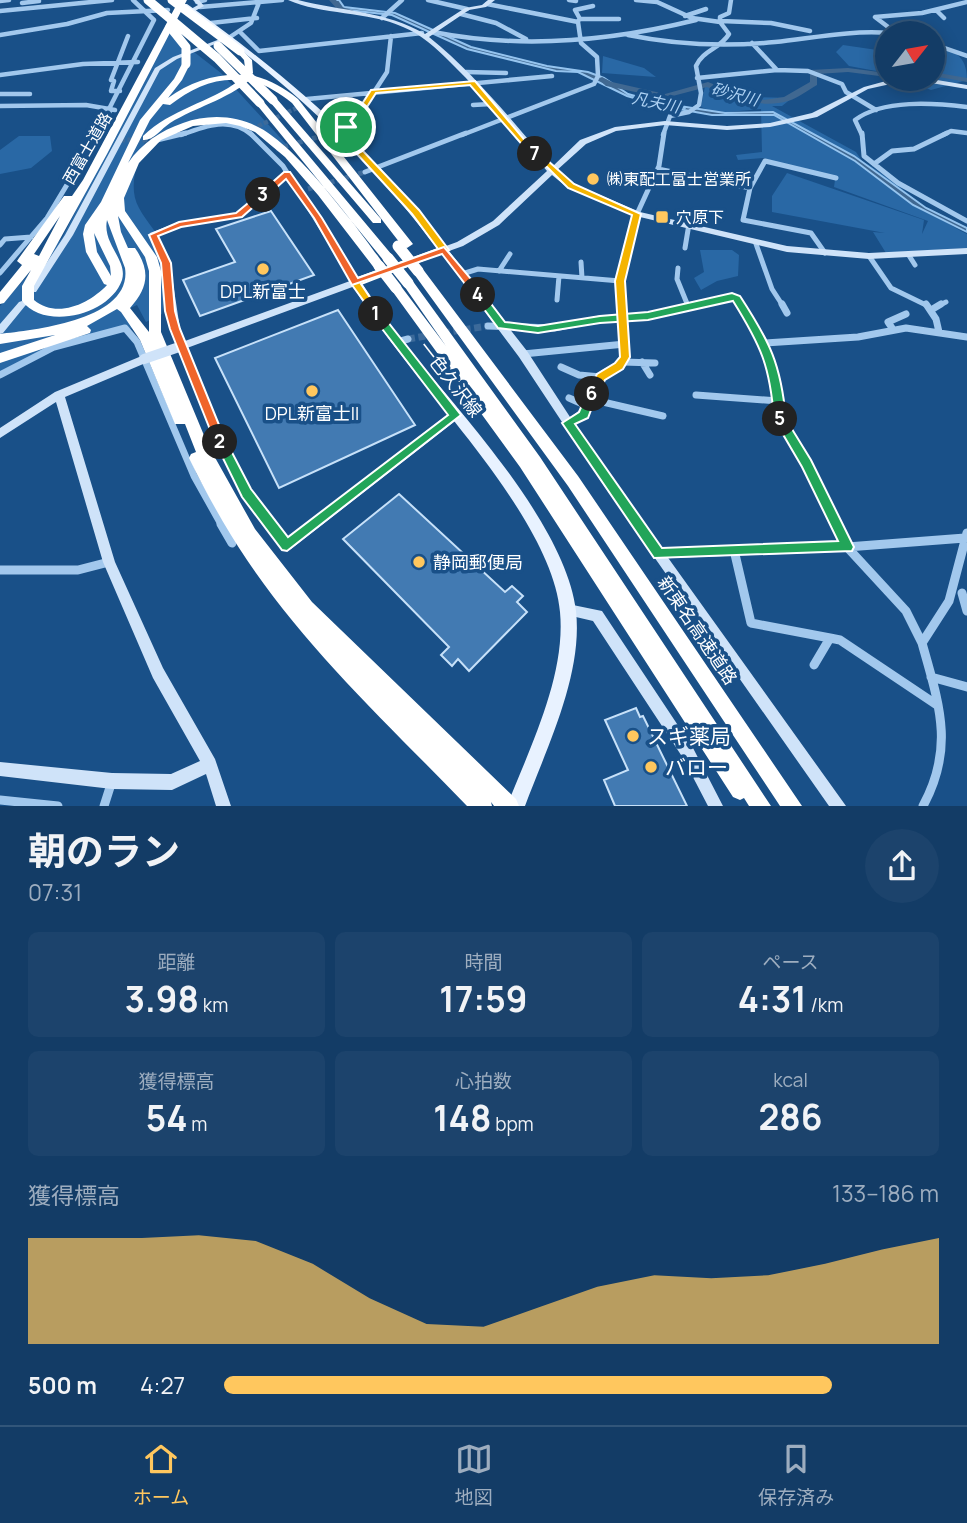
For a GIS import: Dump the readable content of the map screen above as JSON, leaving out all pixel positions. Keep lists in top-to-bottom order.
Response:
{
  "streets": {
    "highway": ["西富士道路", "新東名高速道路"],
    "main road": ["一色久沢線"]
  },
  "water": ["砂沢川", "凡夫川"],
  "places": {
    "other": [
      "㈱東配工富士営業所",
      "DPL新富士",
      "DPL新富士II",
      "静岡郵便局",
      "スギ薬局",
      "バロー"
    ],
    "transit": ["穴原下"]
  },
  "north": "top right",
  "page": {
    "pins": [
      "7",
      "3",
      "4",
      "1",
      "6",
      "5",
      "2"
    ],
    "heading": ["朝のラン", "07:31"],
    "stats": [
      ["距離", "3.98 km"],
      ["時間", "17:59"],
      ["ペース", "4:31 /km"],
      ["獲得標高", "54 m"],
      ["心拍数", "148 bpm"],
      ["kcal", "286"]
    ],
    "chart": ["獲得標高", "133–186 m"],
    "list": [
      {
        "name": "500 m",
        "note": "4:27"
      }
    ],
    "tabs": ["ホーム", "地図", "保存済み"]
  }
}
